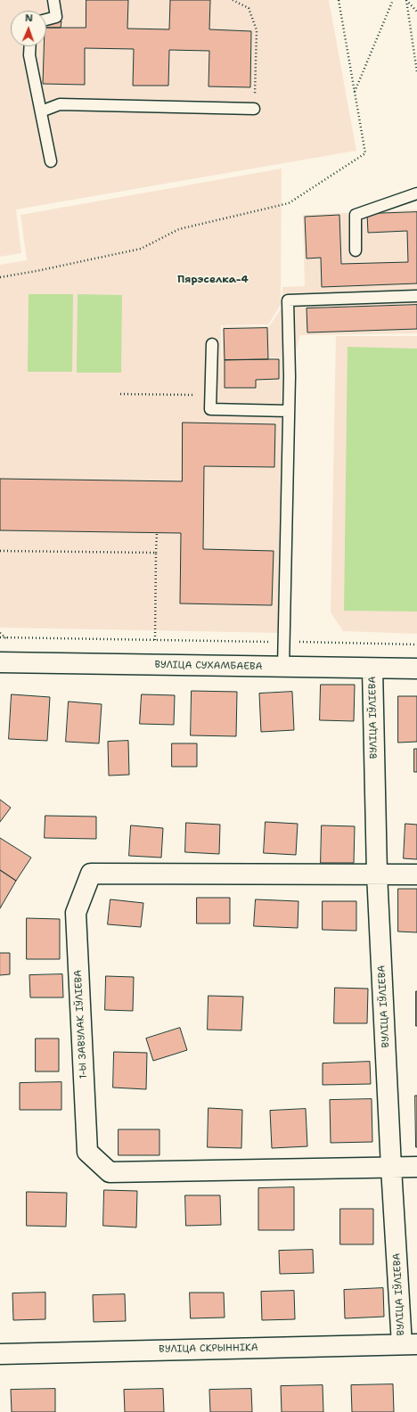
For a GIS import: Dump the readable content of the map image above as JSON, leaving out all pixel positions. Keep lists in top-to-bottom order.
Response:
{
  "streets": {
    "street": [
      "ВУЛІЦА СУХАМБАЕВА",
      "ВУЛІЦА ІЎЛІЕВА",
      "1-Ы ЗАВУЛАК ІЎЛІЕВА",
      "ВУЛІЦА СКРЫННІКА"
    ]
  },
  "crossings": [
    ["ВУЛІЦА СУХАМБАЕВА", "ВУЛІЦА ІЎЛІЕВА"],
    ["ВУЛІЦА ІЎЛІЕВА", "1-Ы ЗАВУЛАК ІЎЛІЕВА"],
    ["ВУЛІЦА ІЎЛІЕВА", "ВУЛІЦА СКРЫННІКА"]
  ],
  "districts": ["Пярэселка-4"],
  "north": "top"
}
